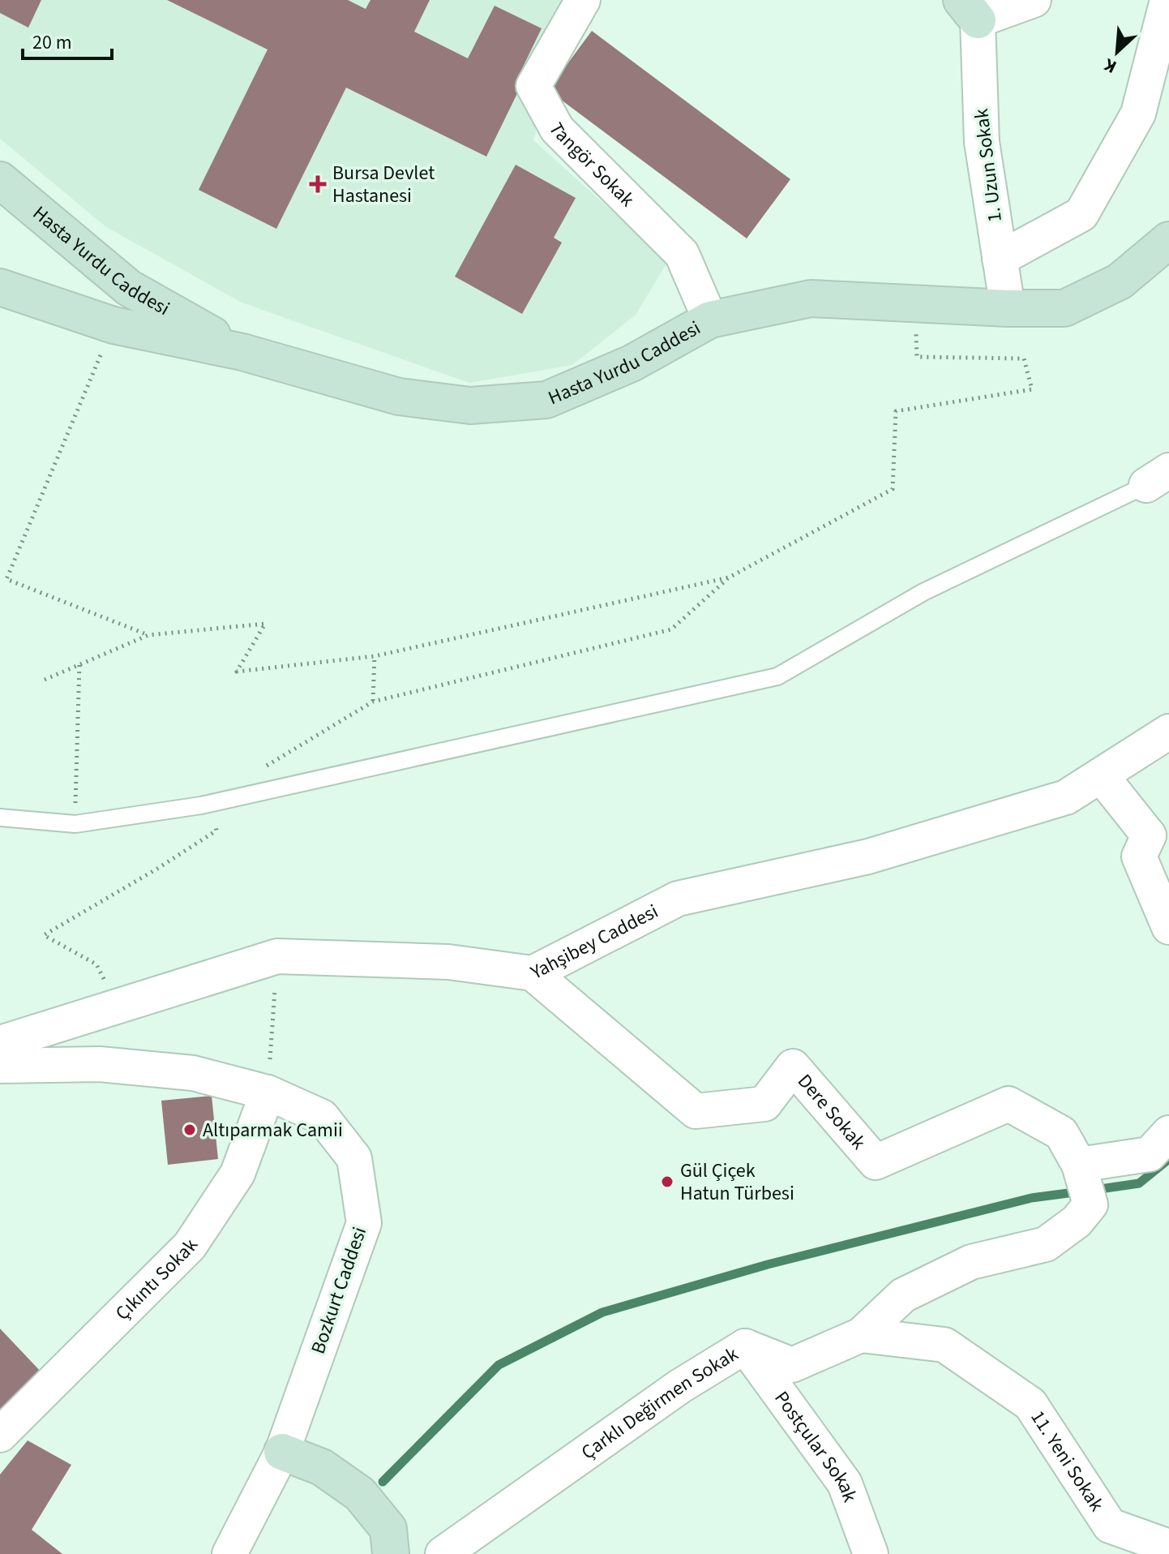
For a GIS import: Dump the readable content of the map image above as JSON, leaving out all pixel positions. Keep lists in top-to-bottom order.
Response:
{
  "streets": {
    "main road": ["Hasta Yurdu Caddesi"],
    "street": [
      "Tangör Sokak",
      "1. Uzun Sokak",
      "Yahşibey Caddesi",
      "Dere Sokak",
      "Çıkıntı Sokak",
      "Bozkurt Caddesi",
      "Çarklı Değirmen Sokak",
      "Postçular Sokak",
      "11. Yeni Sokak"
    ]
  },
  "crossings": [
    ["Tangör Sokak", "Hasta Yurdu Caddesi"],
    ["1. Uzun Sokak", "Hasta Yurdu Caddesi"],
    ["Yahşibey Caddesi", "Dere Sokak"],
    ["Dere Sokak", "Çarklı Değirmen Sokak"],
    ["Çıkıntı Sokak", "Bozkurt Caddesi"],
    ["Çarklı Değirmen Sokak", "Postçular Sokak"],
    ["Çarklı Değirmen Sokak", "11. Yeni Sokak"]
  ],
  "places": {
    "health": ["Bursa Devlet Hastanesi"],
    "other": ["Altıparmak Camii", "Gül Çiçek Hatun Türbesi"]
  },
  "scale_bar": "20 m",
  "north": "bottom left"
}
